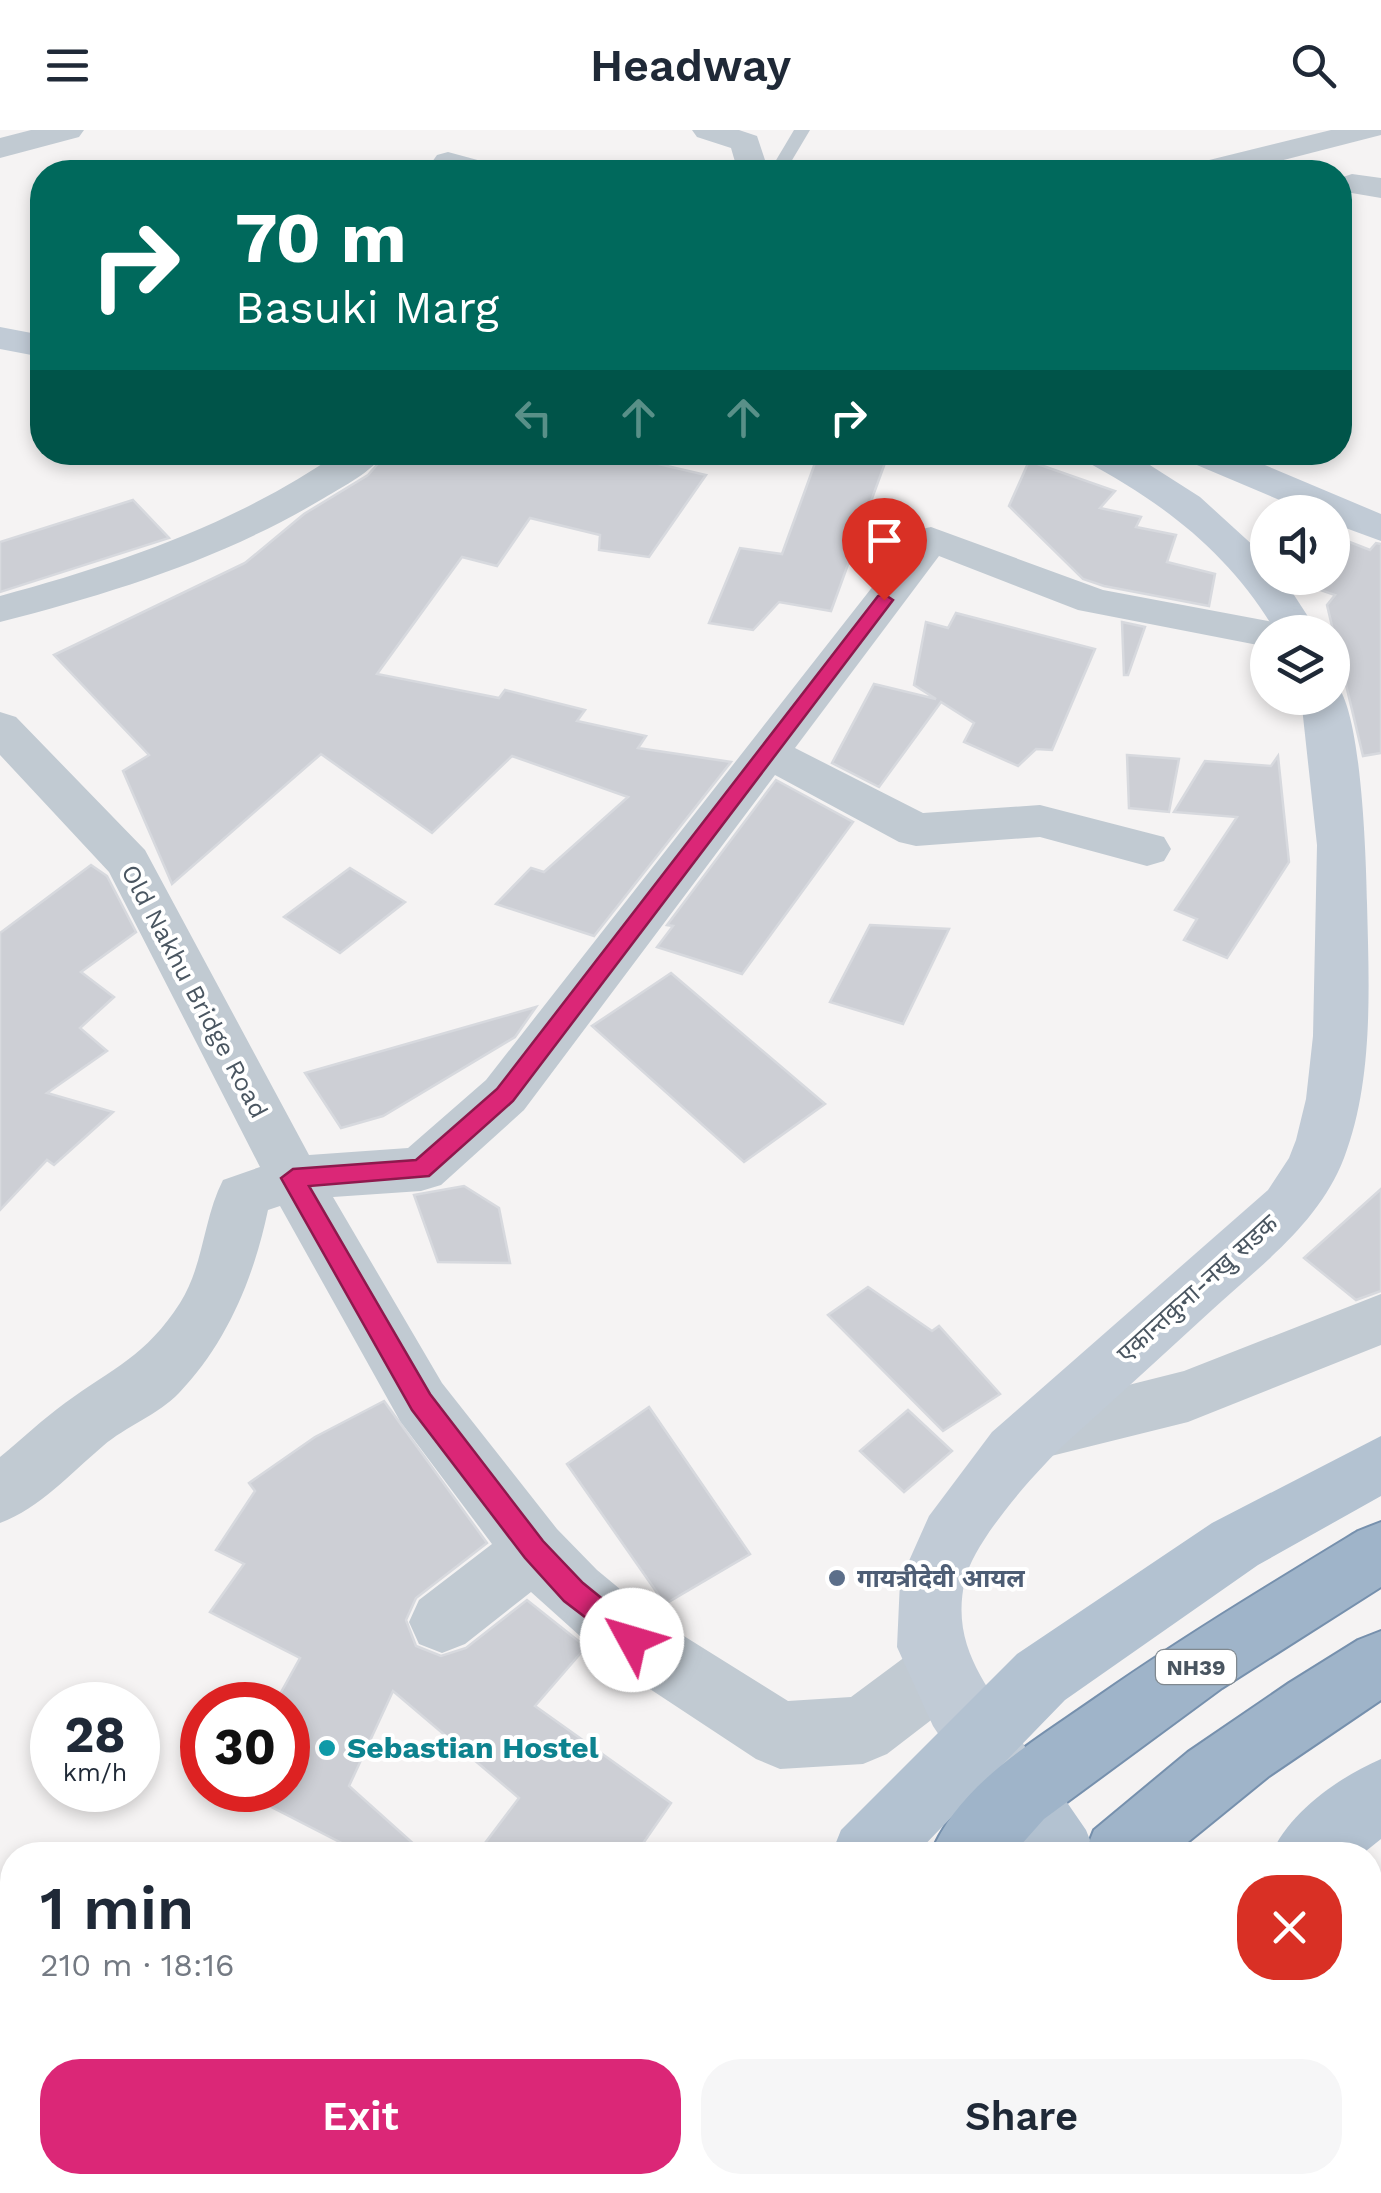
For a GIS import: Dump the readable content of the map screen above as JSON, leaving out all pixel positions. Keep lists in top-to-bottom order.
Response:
{
  "streets": {
    "highway": ["NH39"],
    "main road": ["एकान्तकुना-नखु सडक"],
    "street": ["Old Nakhu Bridge Road"]
  },
  "crossings": [
    ["Old Nakhu Bridge Road", "एकान्तकुना-नखु सडक"]
  ],
  "places": ["गायत्रीदेवी आयल", "Sebastian Hostel"],
  "page": {
    "header": "Headway",
    "turn": ["70 m", "Basuki Marg"],
    "speed": "28 km/h",
    "limit": "30",
    "heading": ["1 min", "210 m · 18:16"],
    "buttons": ["Exit", "Share"]
  }
}
